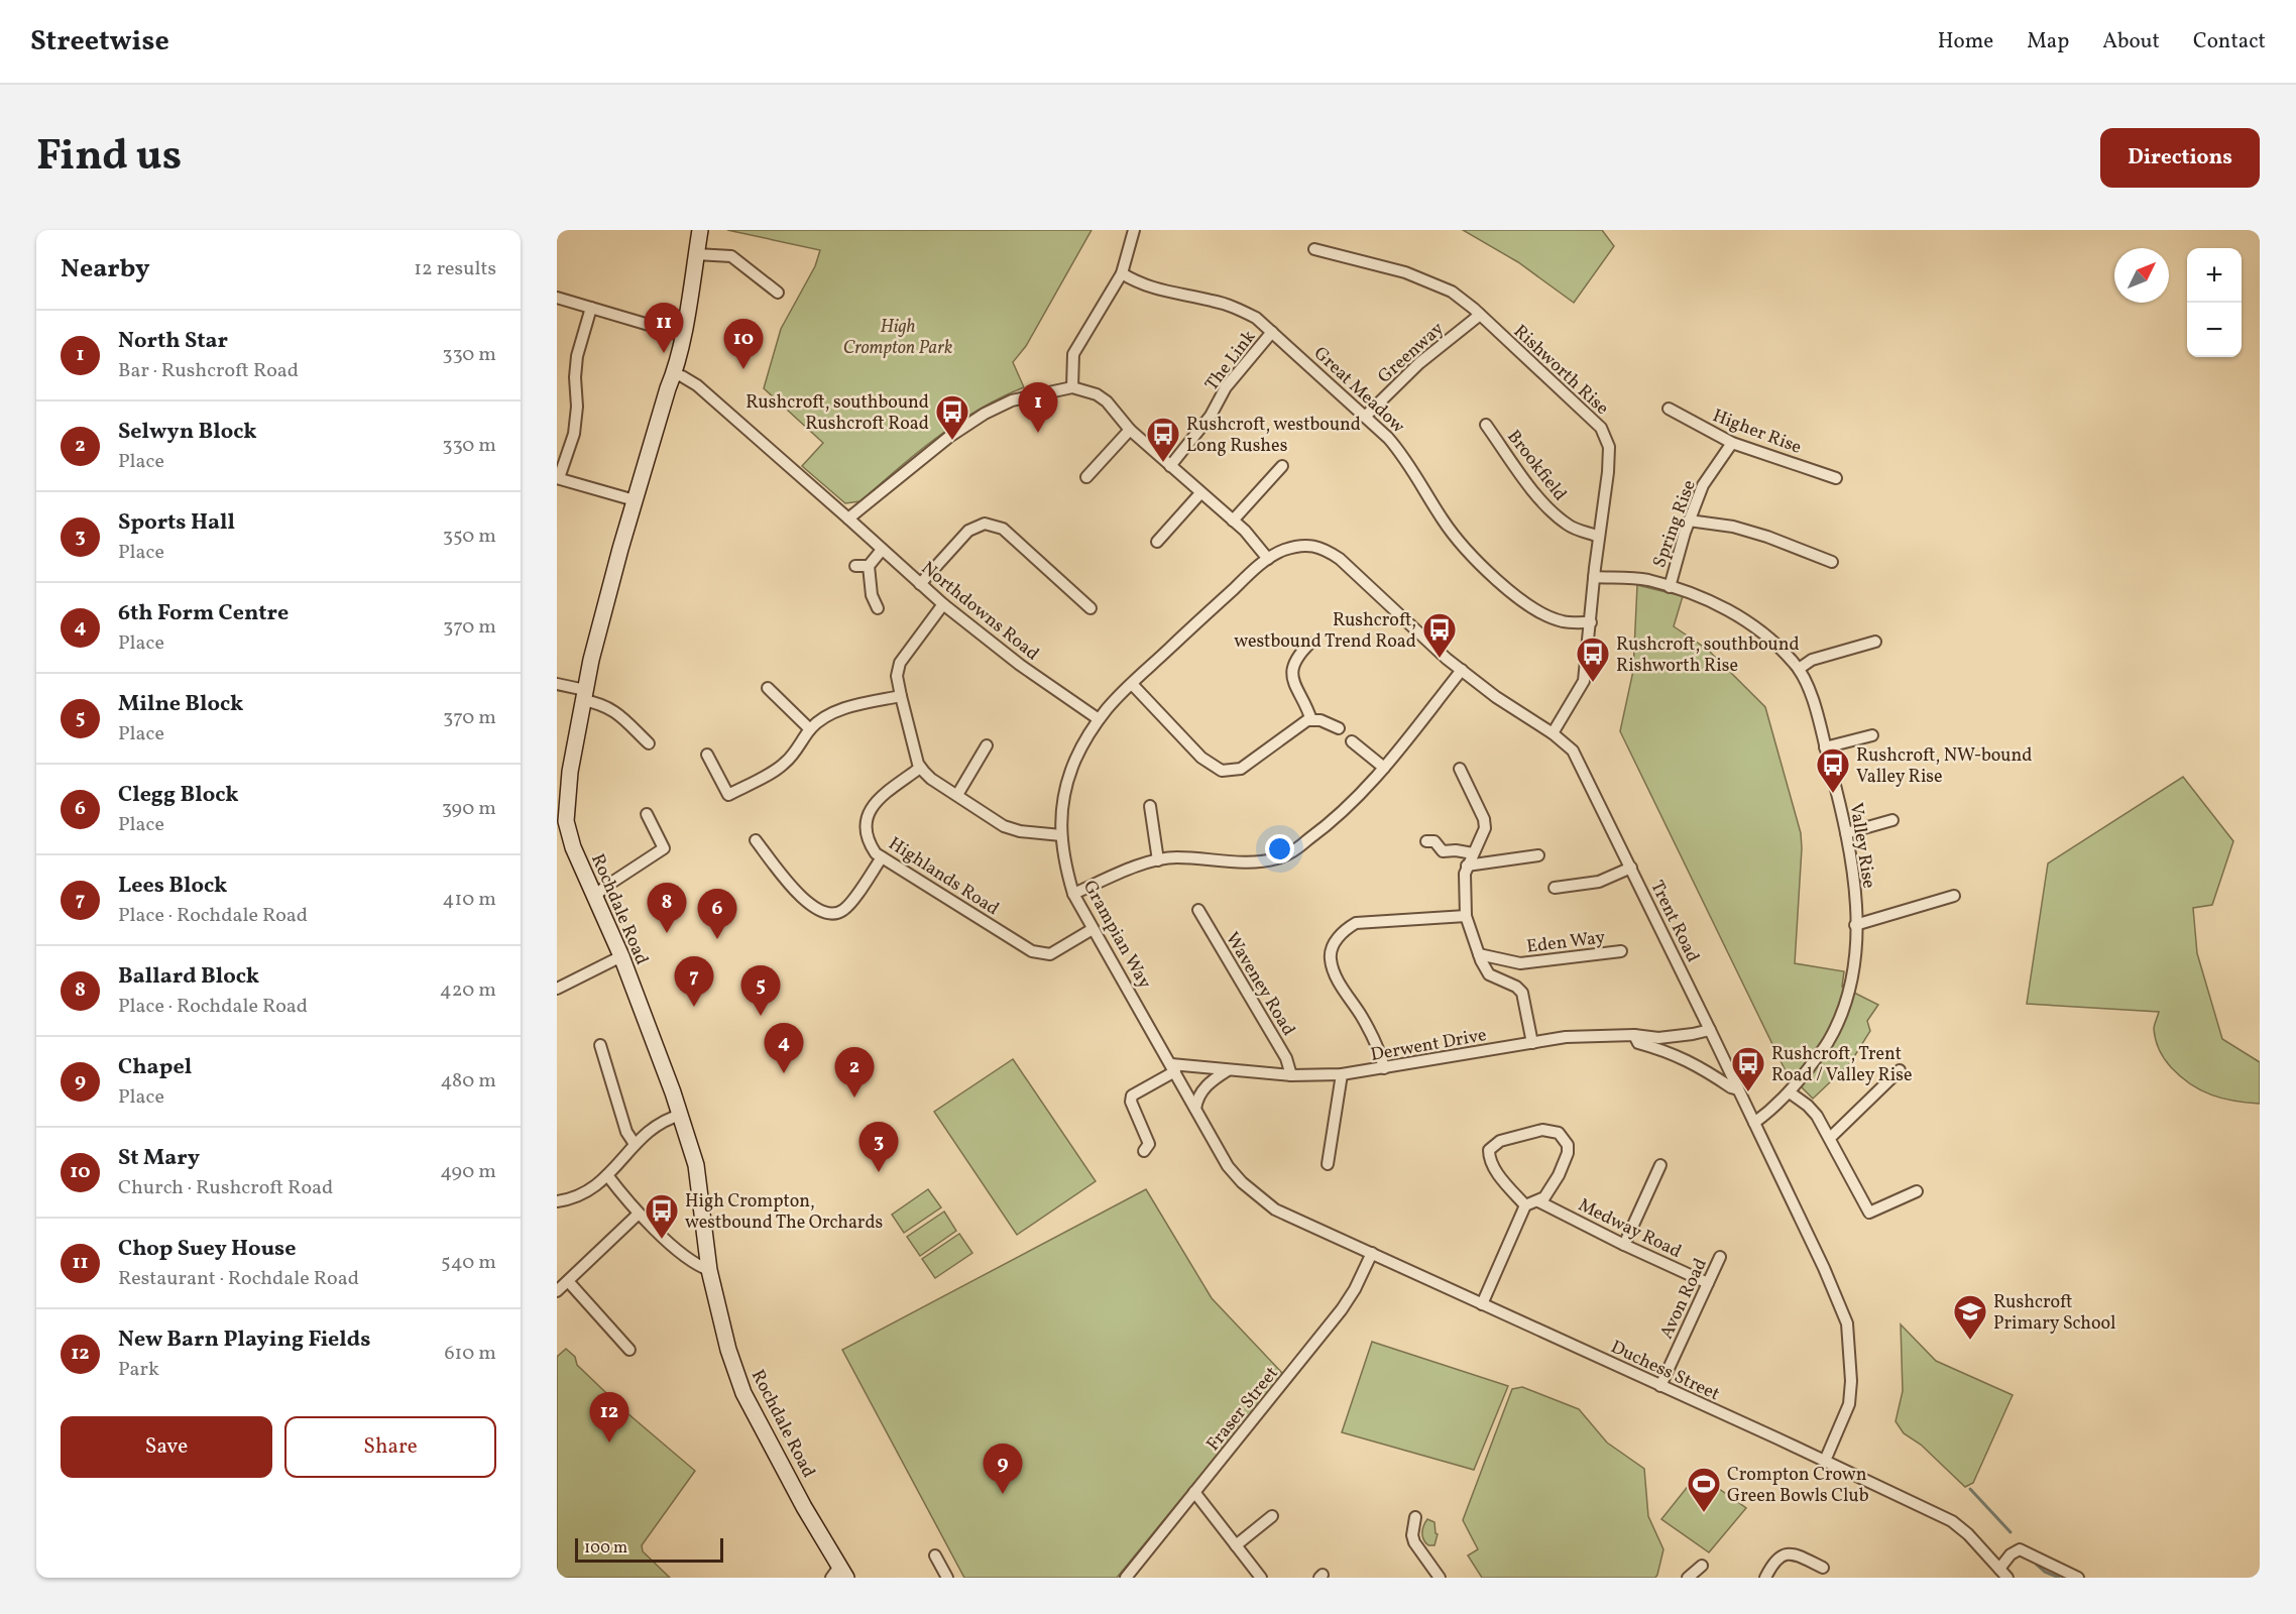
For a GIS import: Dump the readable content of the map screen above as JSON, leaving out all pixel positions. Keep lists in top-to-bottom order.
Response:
{
  "streets": {
    "main road": ["Rochdale Road"],
    "street": [
      "Greenway",
      "The Link",
      "Rishworth Rise",
      "Great Meadow",
      "Higher Rise",
      "Brookfield",
      "Spring Rise",
      "Northdowns Road",
      "Valley Rise",
      "Highlands Road",
      "Trent Road",
      "Grampian Way",
      "Eden Way",
      "Waveney Road",
      "Derwent Drive",
      "Medway Road",
      "Avon Road",
      "Duchess Street",
      "Fraser Street"
    ]
  },
  "crossings": [
    ["Greenway", "Rishworth Rise"],
    ["Greenway", "Great Meadow"],
    ["The Link", "Great Meadow"],
    ["Rishworth Rise", "Great Meadow"],
    ["Rishworth Rise", "Brookfield"],
    ["Rishworth Rise", "Valley Rise"],
    ["Rishworth Rise", "Trent Road"],
    ["Higher Rise", "Spring Rise"],
    ["Spring Rise", "Valley Rise"],
    ["Northdowns Road", "Rochdale Road"],
    ["Northdowns Road", "Grampian Way"],
    ["Valley Rise", "Trent Road"],
    ["Highlands Road", "Grampian Way"],
    ["Trent Road", "Grampian Way"],
    ["Trent Road", "Derwent Drive"],
    ["Trent Road", "Duchess Street"],
    ["Grampian Way", "Derwent Drive"],
    ["Grampian Way", "Duchess Street"],
    ["Waveney Road", "Derwent Drive"],
    ["Medway Road", "Avon Road"],
    ["Avon Road", "Duchess Street"],
    ["Duchess Street", "Fraser Street"]
  ],
  "parks": ["High Crompton Park"],
  "places": {
    "bus stop": [
      "Rushcroft, southbound Rushcroft Road",
      "Rushcroft, westbound Long Rushes",
      "Rushcroft, westbound Trend Road",
      "Rushcroft, southbound Rishworth Rise",
      "Rushcroft, NW-bound Valley Rise",
      "Rushcroft, Trent Road / Valley Rise",
      "High Crompton, westbound The Orchards"
    ],
    "school or university": ["Rushcroft Primary School"],
    "sports": ["Crompton Crown Green Bowls Club"]
  },
  "scale_bar": "100 m",
  "north": "top right",
  "page": {
    "header": "Streetwise",
    "nav": [
      "Home",
      "Map",
      "About",
      "Contact"
    ],
    "title": "Find us",
    "buttons": [
      "Directions",
      ["Save", "Share"]
    ],
    "heading": ["Nearby", "12 results"],
    "map_buttons": ["+", "−"],
    "pins": [
      "11",
      "10",
      "1",
      "8",
      "6",
      "7",
      "5",
      "4",
      "2",
      "3",
      "12",
      "9"
    ],
    "list": [
      {
        "mark": "1",
        "name": "North Star",
        "note": "Bar · Rushcroft Road",
        "value": "330 m"
      },
      {
        "mark": "2",
        "name": "Selwyn Block",
        "note": "Place",
        "value": "330 m"
      },
      {
        "mark": "3",
        "name": "Sports Hall",
        "note": "Place",
        "value": "350 m"
      },
      {
        "mark": "4",
        "name": "6th Form Centre",
        "note": "Place",
        "value": "370 m"
      },
      {
        "mark": "5",
        "name": "Milne Block",
        "note": "Place",
        "value": "370 m"
      },
      {
        "mark": "6",
        "name": "Clegg Block",
        "note": "Place",
        "value": "390 m"
      },
      {
        "mark": "7",
        "name": "Lees Block",
        "note": "Place · Rochdale Road",
        "value": "410 m"
      },
      {
        "mark": "8",
        "name": "Ballard Block",
        "note": "Place · Rochdale Road",
        "value": "420 m"
      },
      {
        "mark": "9",
        "name": "Chapel",
        "note": "Place",
        "value": "480 m"
      },
      {
        "mark": "10",
        "name": "St Mary",
        "note": "Church · Rushcroft Road",
        "value": "490 m"
      },
      {
        "mark": "11",
        "name": "Chop Suey House",
        "note": "Restaurant · Rochdale Road",
        "value": "540 m"
      },
      {
        "mark": "12",
        "name": "New Barn Playing Fields",
        "note": "Park",
        "value": "610 m"
      }
    ],
    "scale": "100 m"
  }
}
